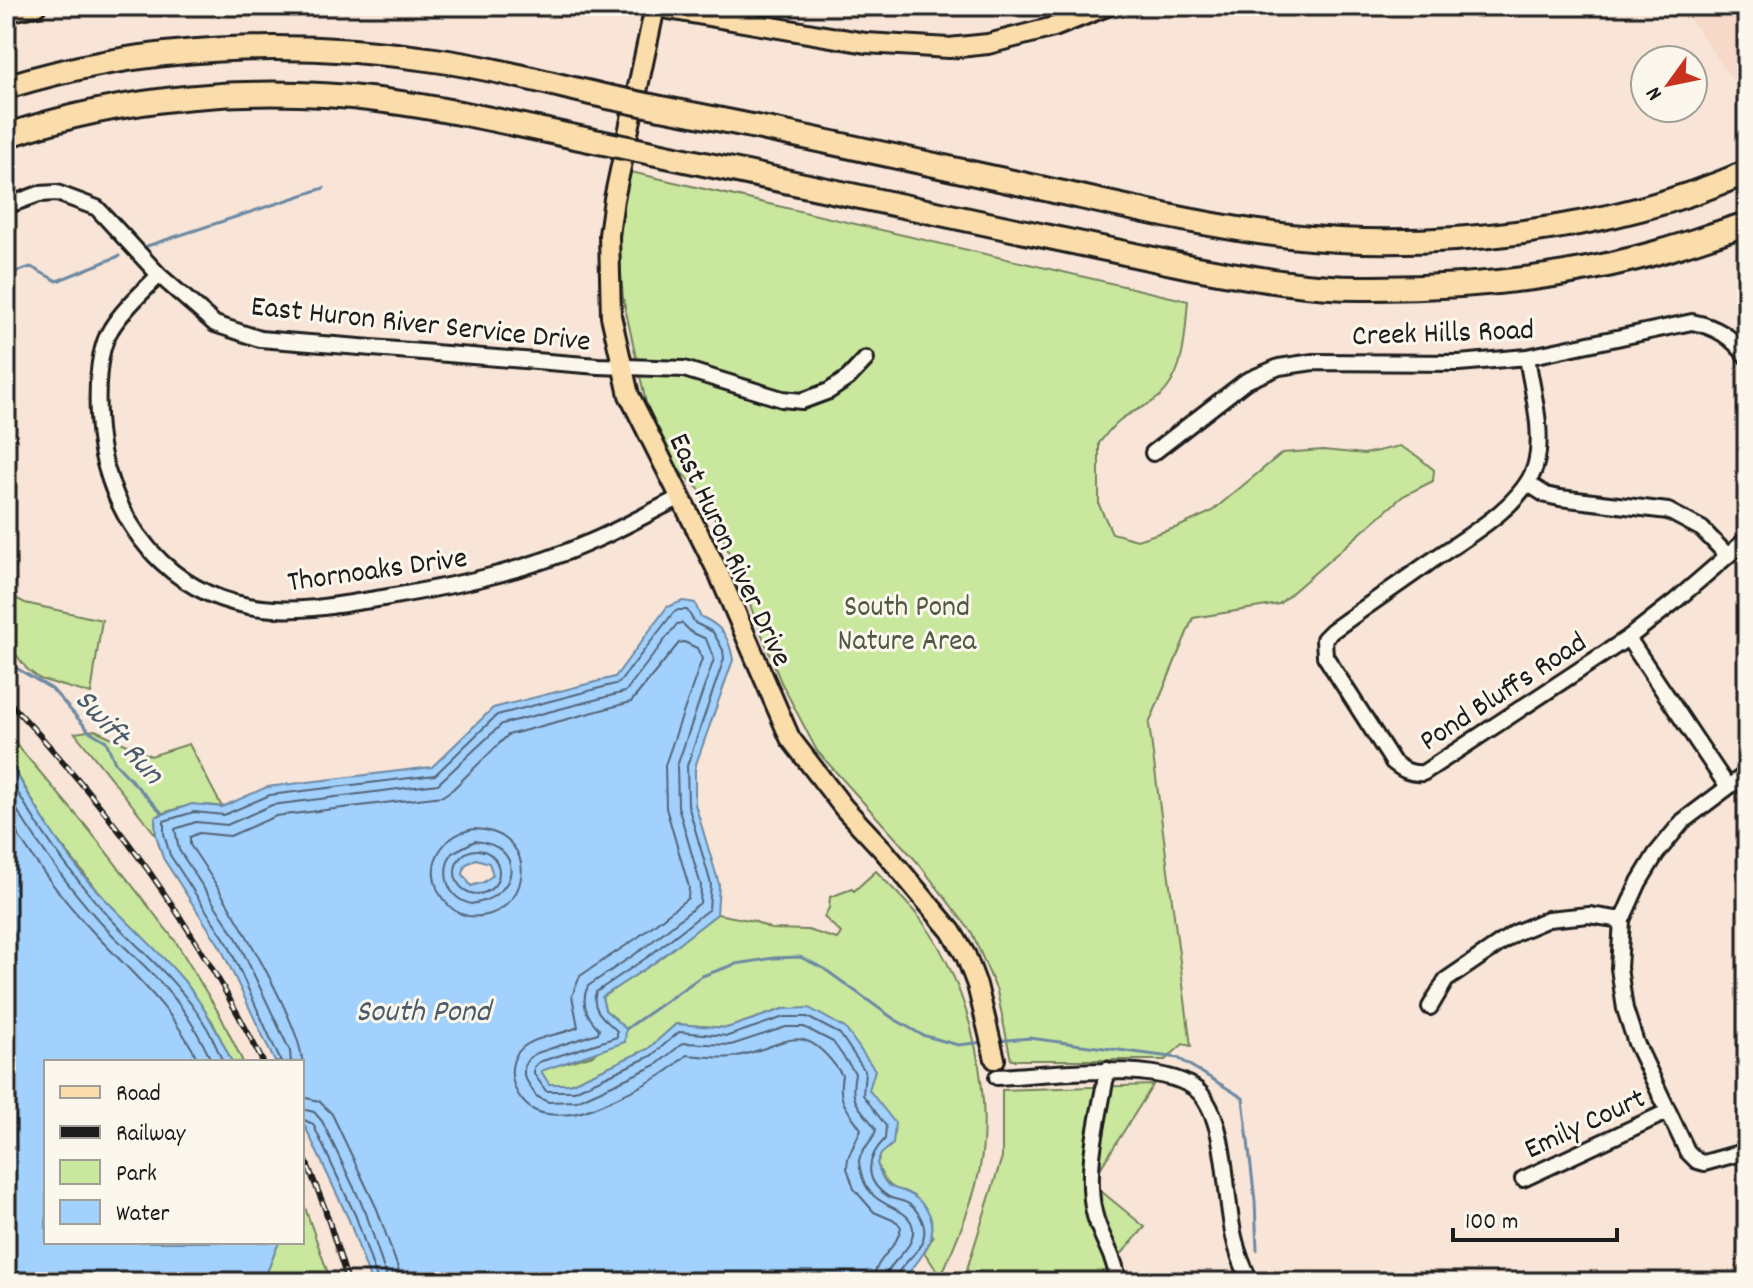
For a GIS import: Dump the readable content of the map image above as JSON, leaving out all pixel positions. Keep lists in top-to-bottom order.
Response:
{
  "streets": {
    "main road": ["East Huron River Drive"],
    "street": [
      "East Huron River Service Drive",
      "Creek Hills Road",
      "Thornoaks Drive",
      "Pond Bluffs Road",
      "Emily Court"
    ]
  },
  "crossings": [
    ["East Huron River Service Drive", "East Huron River Drive"],
    ["East Huron River Service Drive", "Thornoaks Drive"],
    ["Creek Hills Road", "Pond Bluffs Road"],
    ["East Huron River Drive", "Thornoaks Drive"]
  ],
  "water": ["Swift Run", "South Pond"],
  "parks": ["South Pond Nature Area"],
  "legend": [
    "Road",
    "Railway",
    "Park",
    "Water"
  ],
  "scale_bar": "100 m",
  "north": "bottom left"
}
